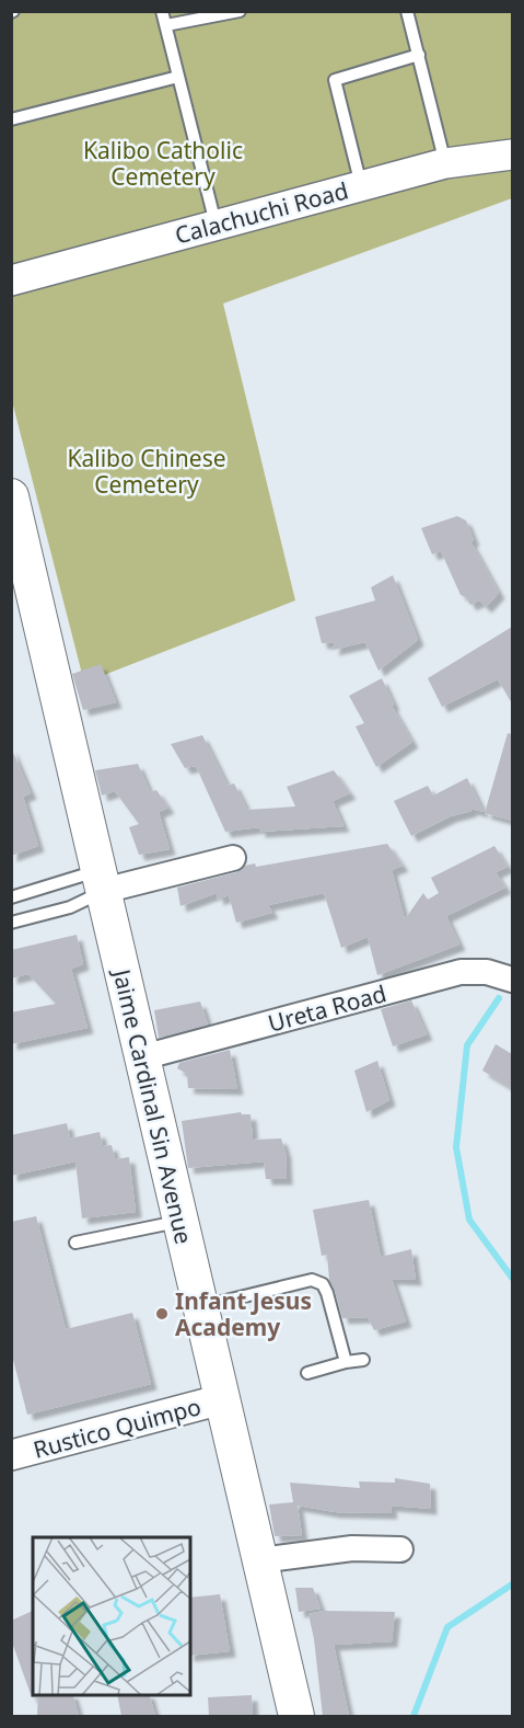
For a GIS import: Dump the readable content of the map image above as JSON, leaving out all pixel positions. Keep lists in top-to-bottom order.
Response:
{
  "streets": {
    "main road": ["Jaime Cardinal Sin Avenue"],
    "street": ["Calachuchi Road", "Ureta Road", "Rustico Quimpo"]
  },
  "crossings": [
    ["Ureta Road", "Jaime Cardinal Sin Avenue"],
    ["Jaime Cardinal Sin Avenue", "Rustico Quimpo"]
  ],
  "parks": ["Kalibo Catholic Cemetery", "Kalibo Chinese Cemetery"],
  "places": ["Infant Jesus Academy"]
}
